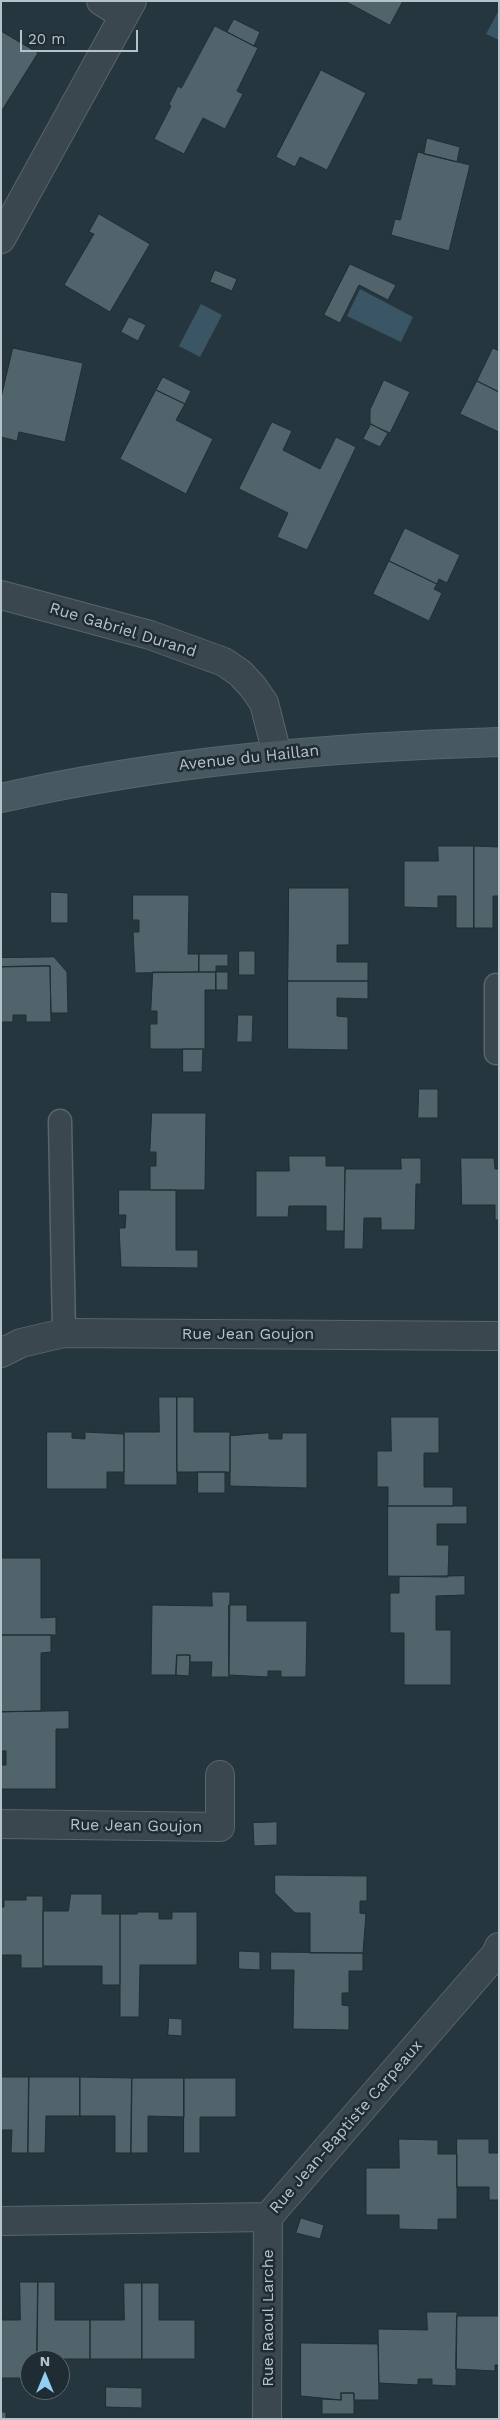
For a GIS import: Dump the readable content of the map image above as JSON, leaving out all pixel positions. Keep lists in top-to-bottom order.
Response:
{
  "streets": {
    "street": [
      "Rue Gabriel Durand",
      "Avenue du Haillan",
      "Rue Jean Goujon",
      "Rue Jean-Baptiste Carpeaux",
      "Rue Raoul Larche"
    ]
  },
  "crossings": [
    ["Rue Gabriel Durand", "Avenue du Haillan"],
    ["Rue Jean-Baptiste Carpeaux", "Rue Raoul Larche"]
  ],
  "scale_bar": "20 m",
  "north": "top"
}
